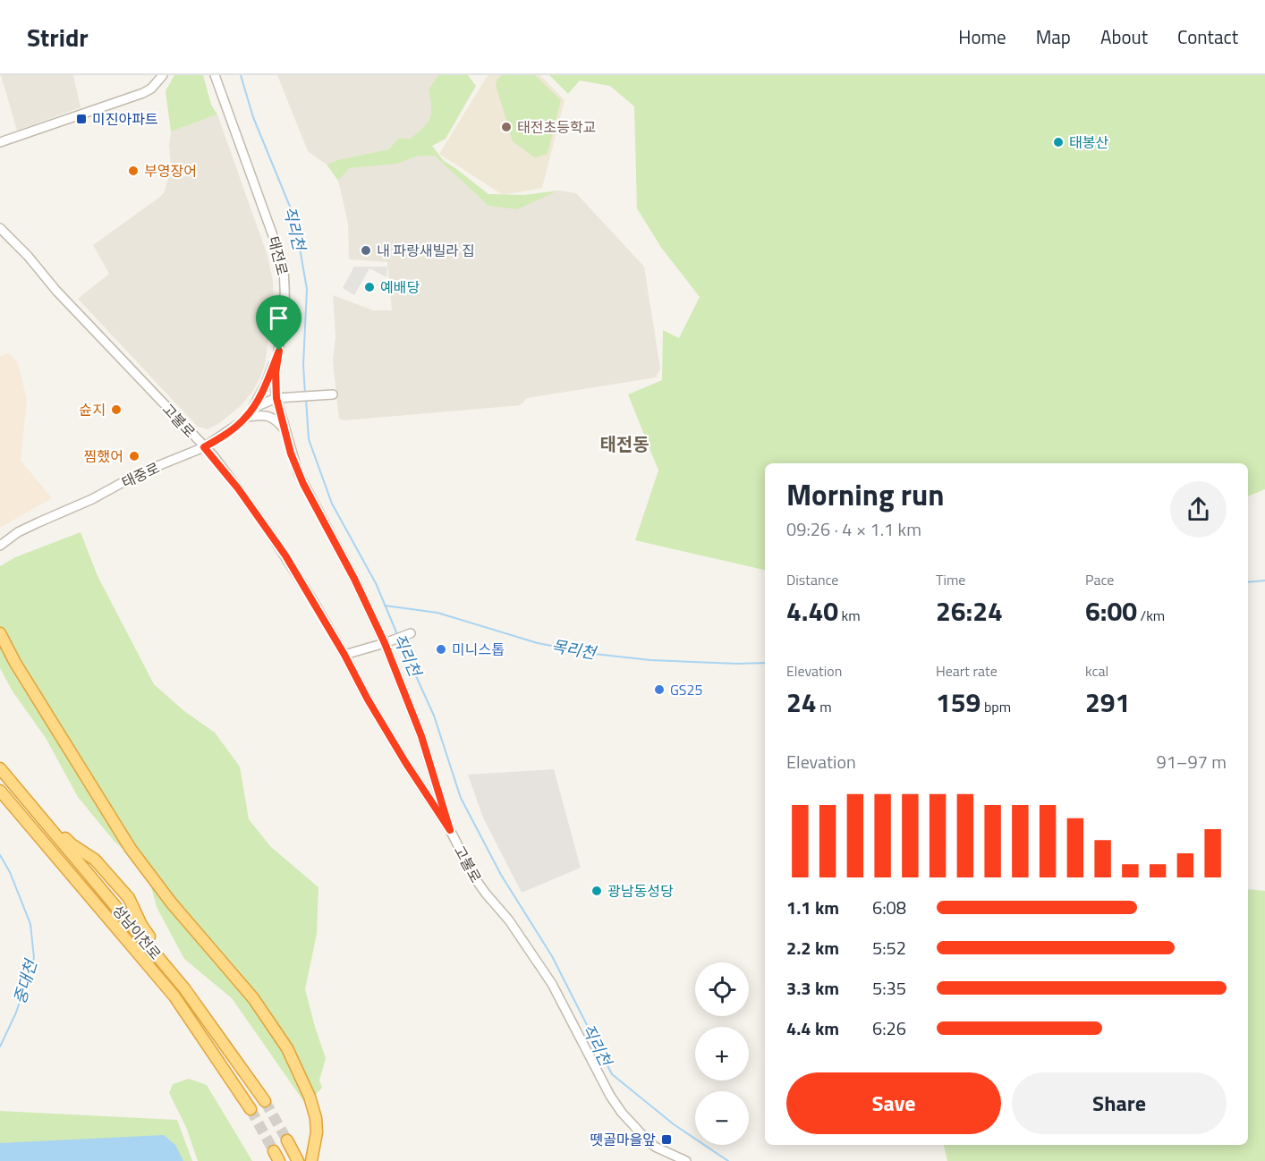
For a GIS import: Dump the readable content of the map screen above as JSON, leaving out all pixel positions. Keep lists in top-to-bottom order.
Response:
{
  "streets": {
    "highway": ["성남이천로"],
    "street": ["태전로", "고불로", "태중로"]
  },
  "crossings": [
    ["태전로", "고불로"],
    ["태전로", "태중로"],
    ["고불로", "태중로"]
  ],
  "districts": ["태전동"],
  "water": ["직리천", "목리천", "중대천"],
  "places": {
    "transit": ["미진아파트", "뗏골마을앞"],
    "other": [
      "태전초등학교",
      "태봉산",
      "부영장어",
      "내 파랑새빌라 집",
      "예배당",
      "슌지",
      "찜했어",
      "미니스톱",
      "GS25",
      "광남동성당"
    ]
  },
  "page": {
    "header": "Stridr",
    "nav": [
      "Home",
      "Map",
      "About",
      "Contact"
    ],
    "heading": ["Morning run", "09:26 · 4 × 1.1 km"],
    "stats": [
      ["Distance", "4.40 km"],
      ["Time", "26:24"],
      ["Pace", "6:00 /km"],
      ["Elevation", "24 m"],
      ["Heart rate", "159 bpm"],
      ["kcal", "291"]
    ],
    "chart": ["Elevation", "91–97 m"],
    "list": [
      {
        "name": "1.1 km",
        "note": "6:08"
      },
      {
        "name": "2.2 km",
        "note": "5:52"
      },
      {
        "name": "3.3 km",
        "note": "5:35"
      },
      {
        "name": "4.4 km",
        "note": "6:26"
      }
    ],
    "map_buttons": ["+", "−"],
    "buttons": ["Save", "Share"]
  }
}
